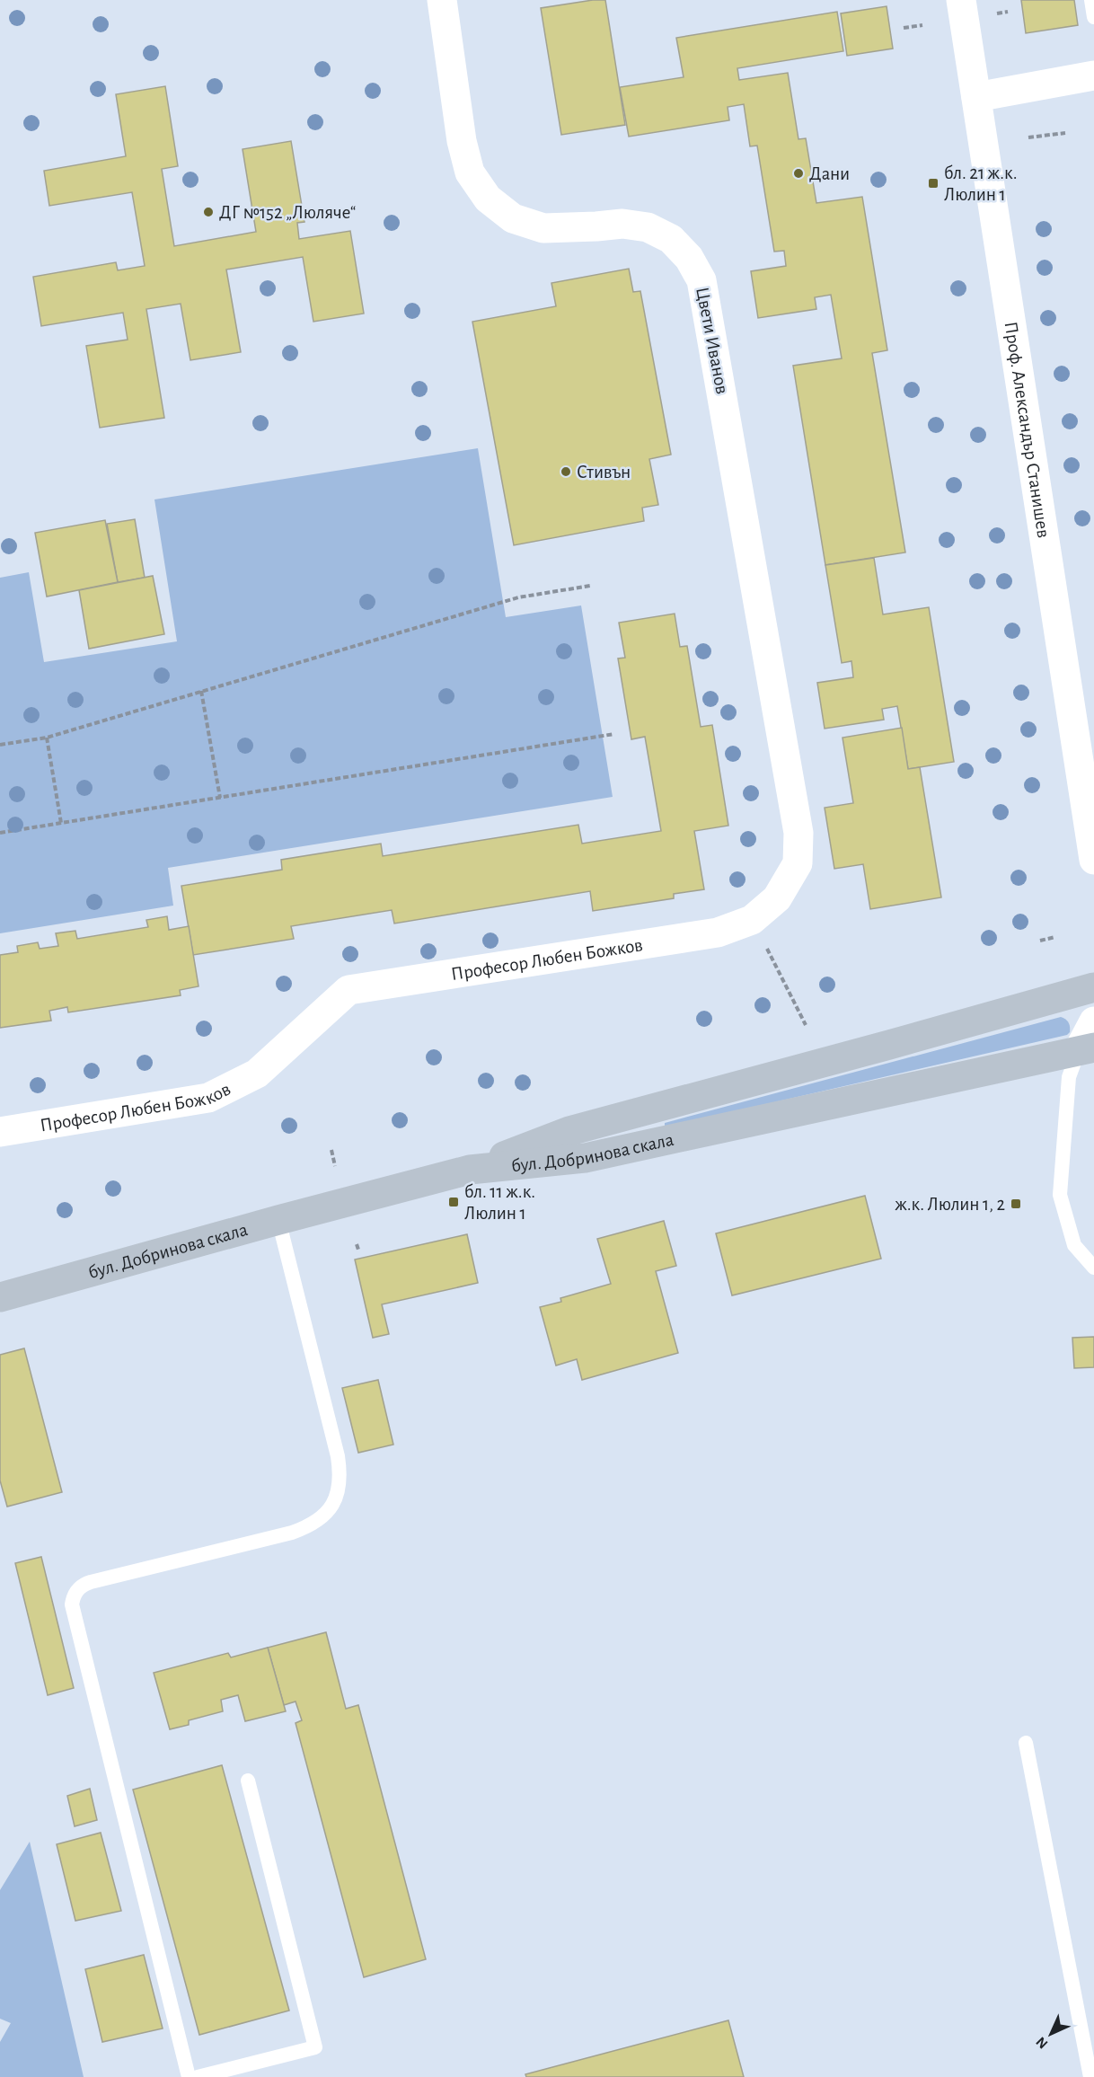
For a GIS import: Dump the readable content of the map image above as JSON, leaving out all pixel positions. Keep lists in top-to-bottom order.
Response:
{
  "streets": {
    "main road": ["бул. Добринова скала"],
    "street": ["Цвети Иванов", "Проф. Александър Станишев", "Професор Любен Божков"]
  },
  "crossings": [
    ["Цвети Иванов", "Професор Любен Божков"]
  ],
  "places": {
    "other": ["Дани", "ДГ №152 „Люляче“", "Стивън"],
    "transit": ["бл. 21 ж.к. Люлин 1", "бл. 11 ж.к. Люлин 1", "ж.к. Люлин 1, 2"]
  },
  "north": "bottom left"
}
